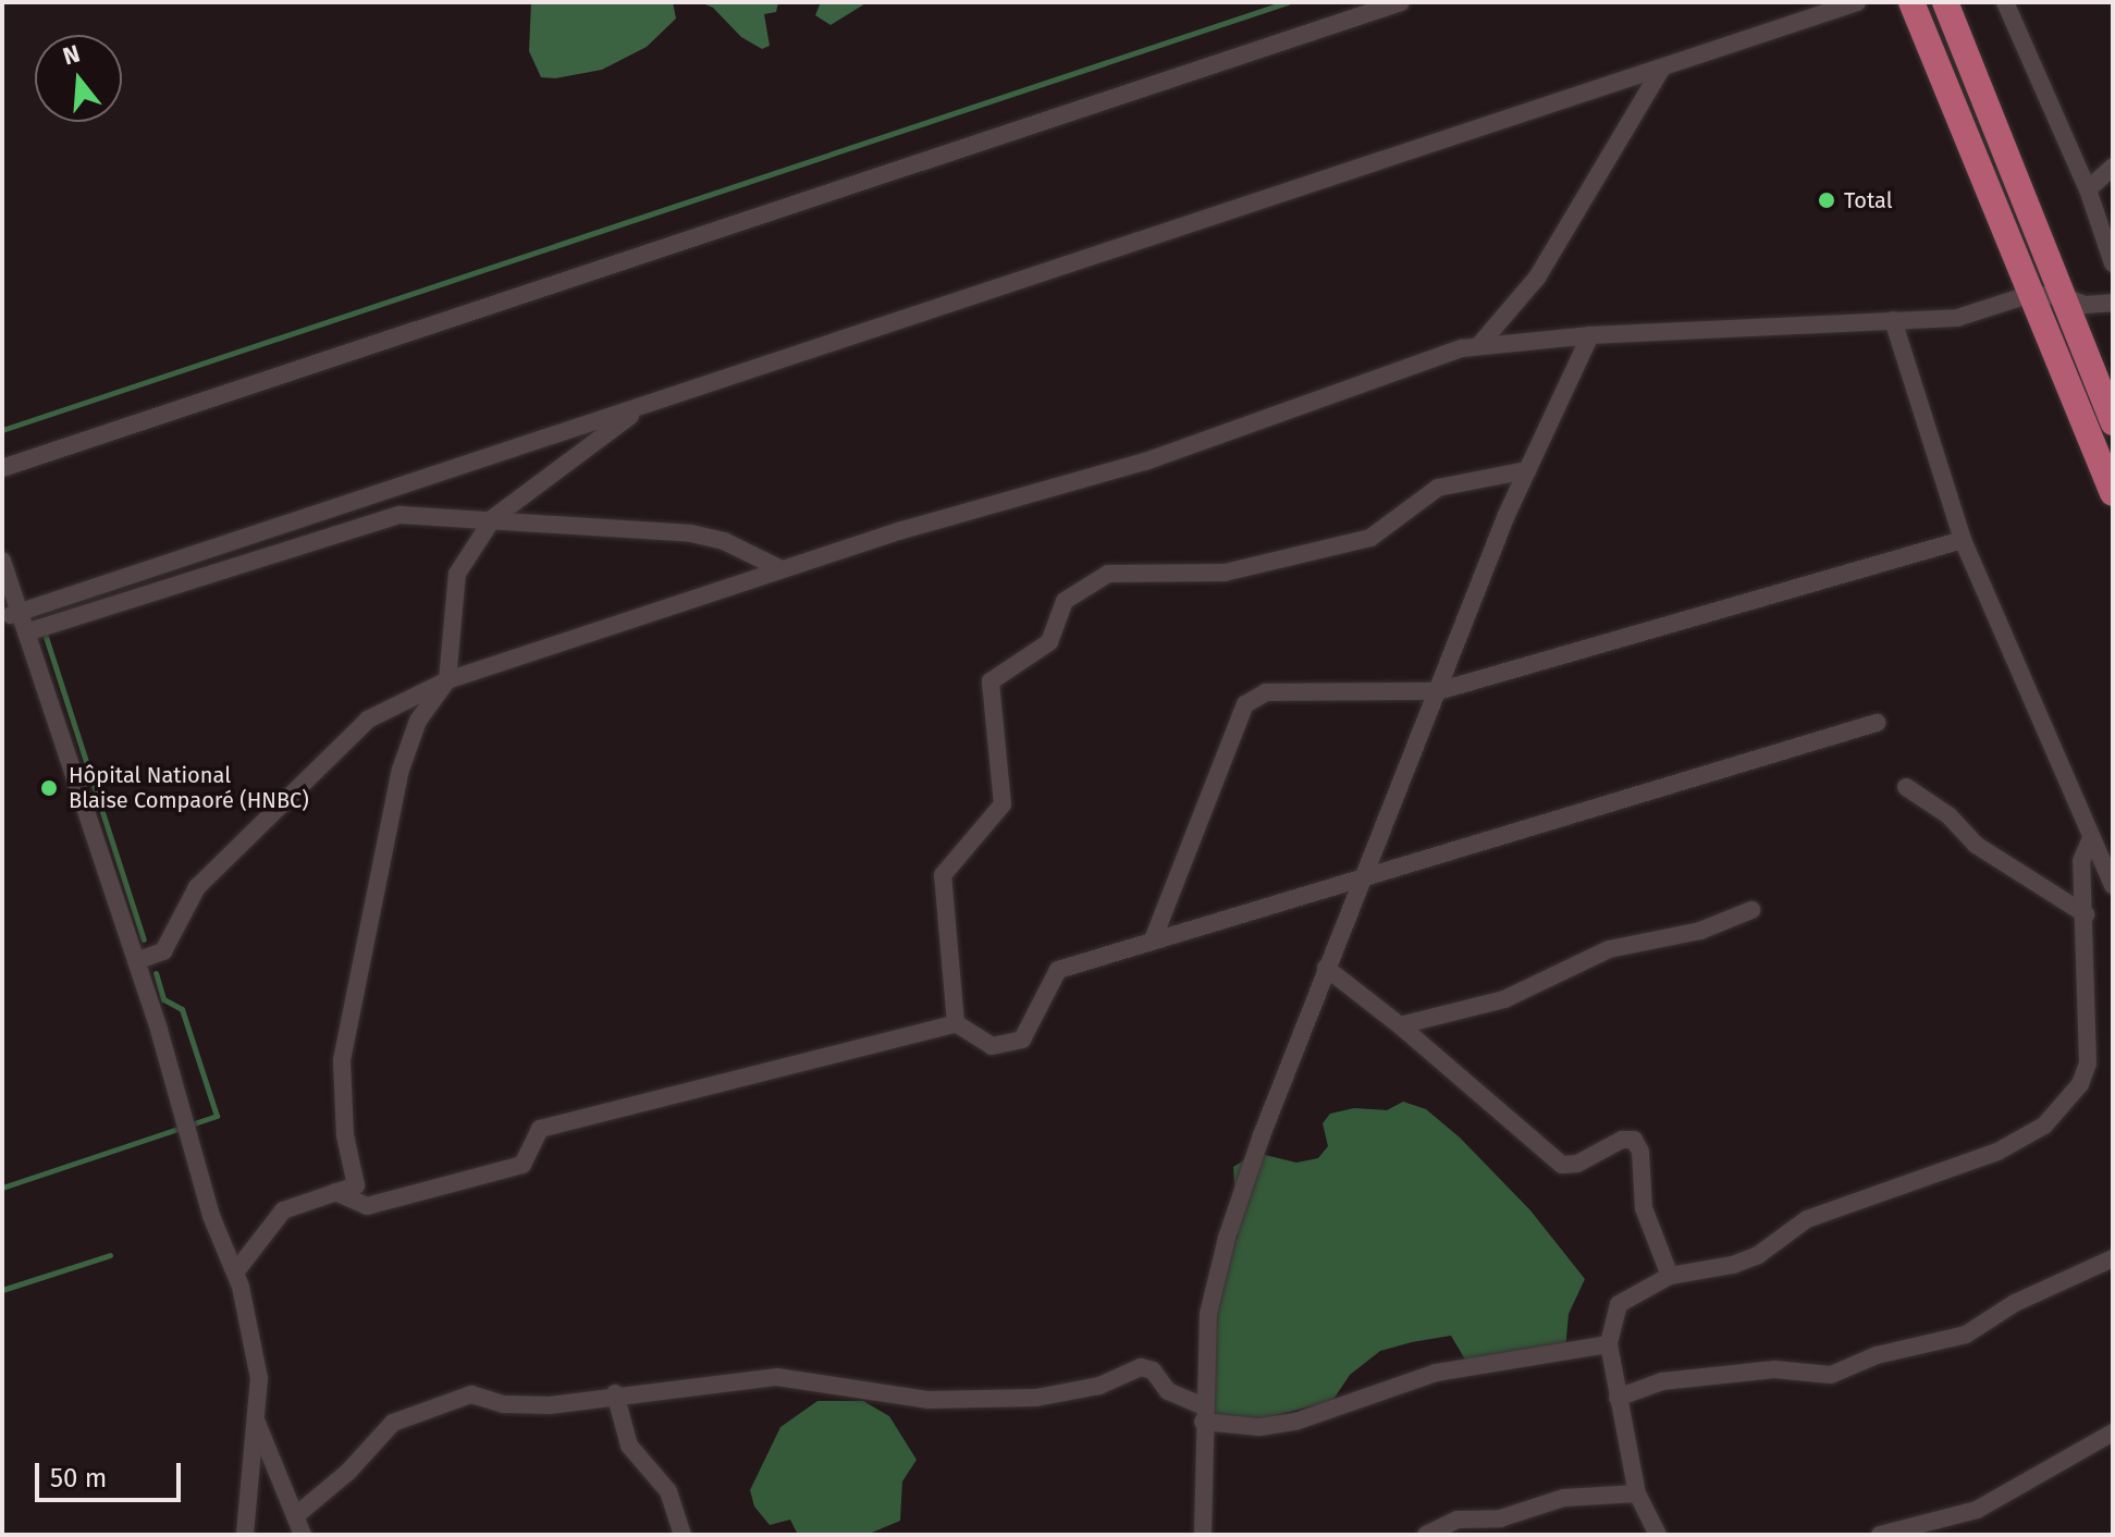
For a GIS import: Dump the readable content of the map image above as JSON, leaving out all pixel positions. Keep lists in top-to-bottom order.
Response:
{
  "places": ["Total", "Hôpital National Blaise Compaoré (HNBC)"],
  "scale_bar": "50 m",
  "north": "top"
}
